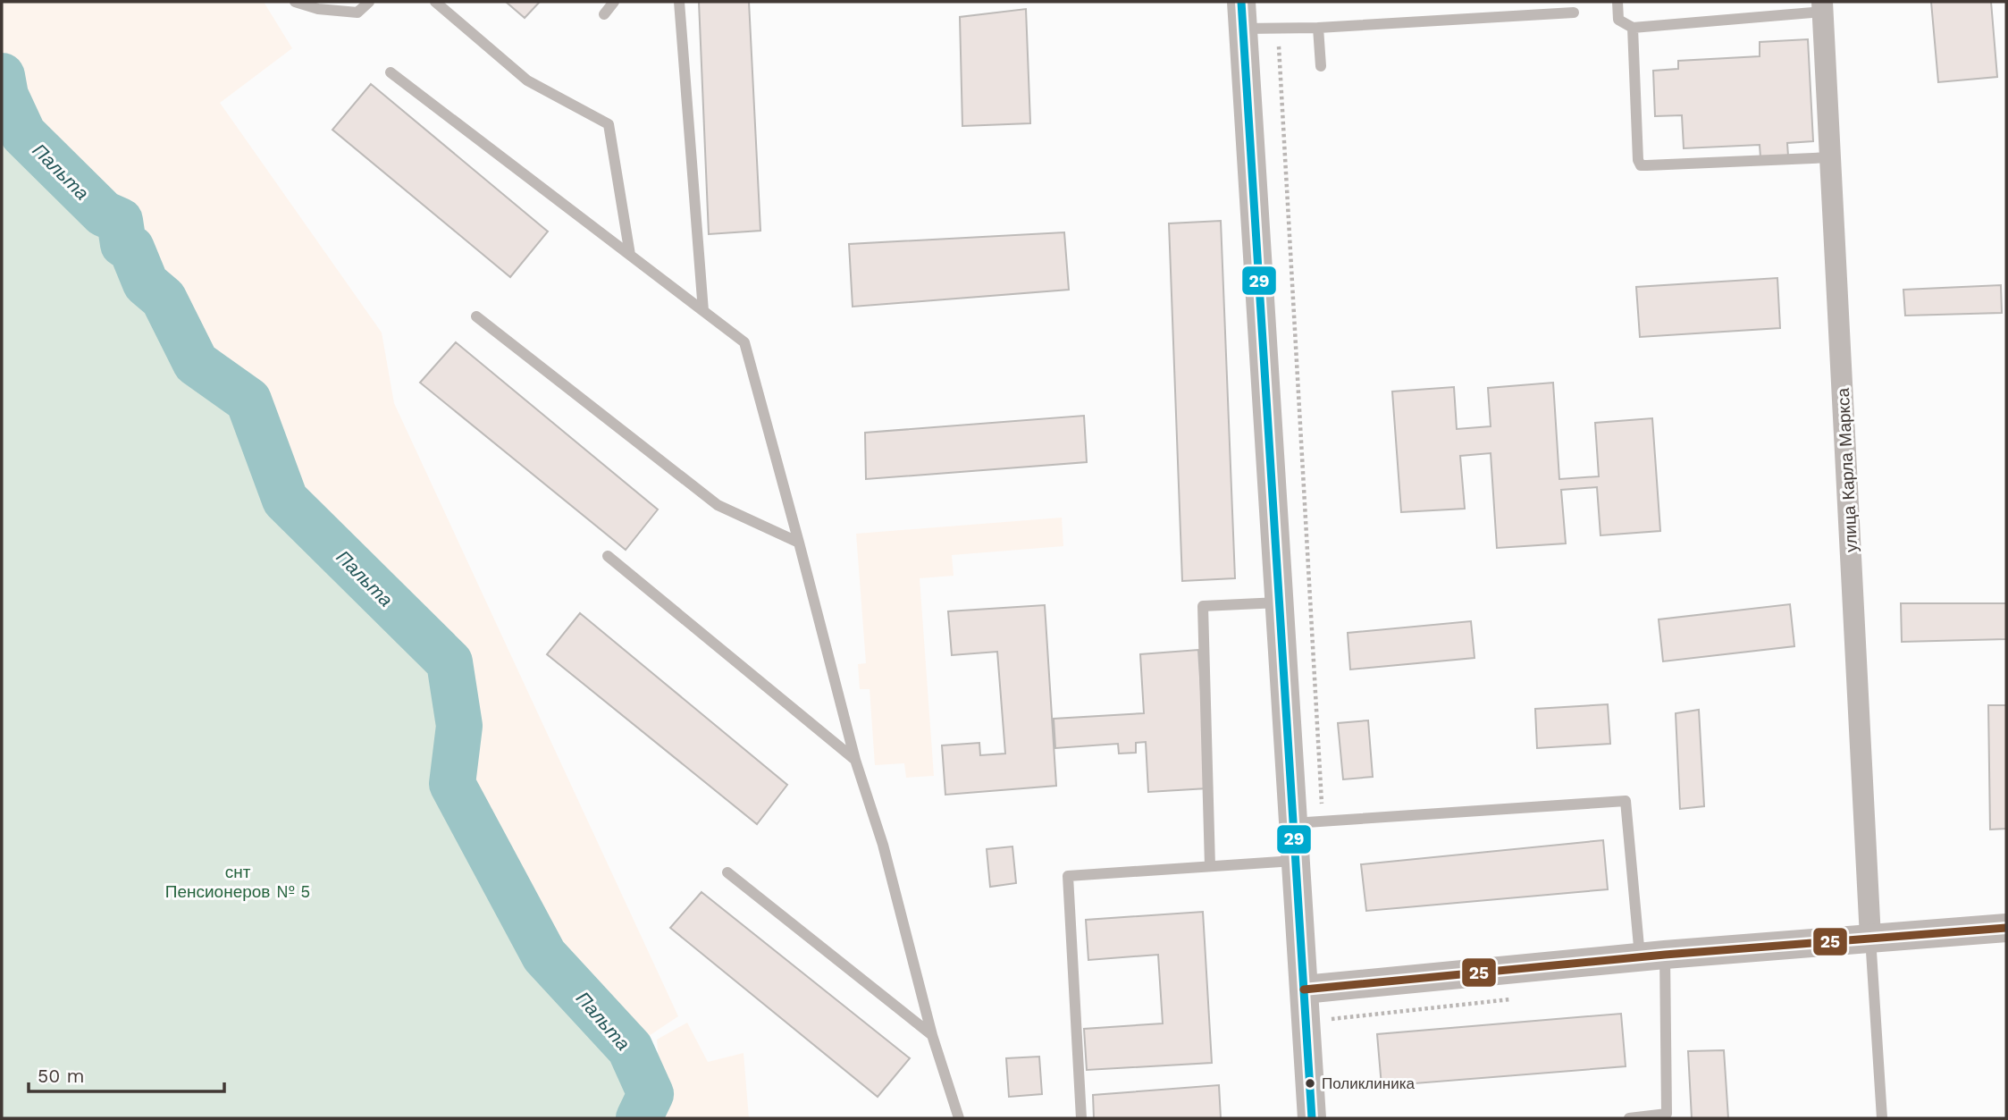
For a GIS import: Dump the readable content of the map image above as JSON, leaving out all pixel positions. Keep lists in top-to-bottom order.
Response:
{
  "streets": {
    "street": ["улица Карла Маркса"]
  },
  "water": ["Пальта"],
  "parks": ["снт Пенсионеров № 5"],
  "places": ["Поликлиника"],
  "lines": ["transit line 29", "transit line 25"],
  "scale_bar": "50 m"
}
